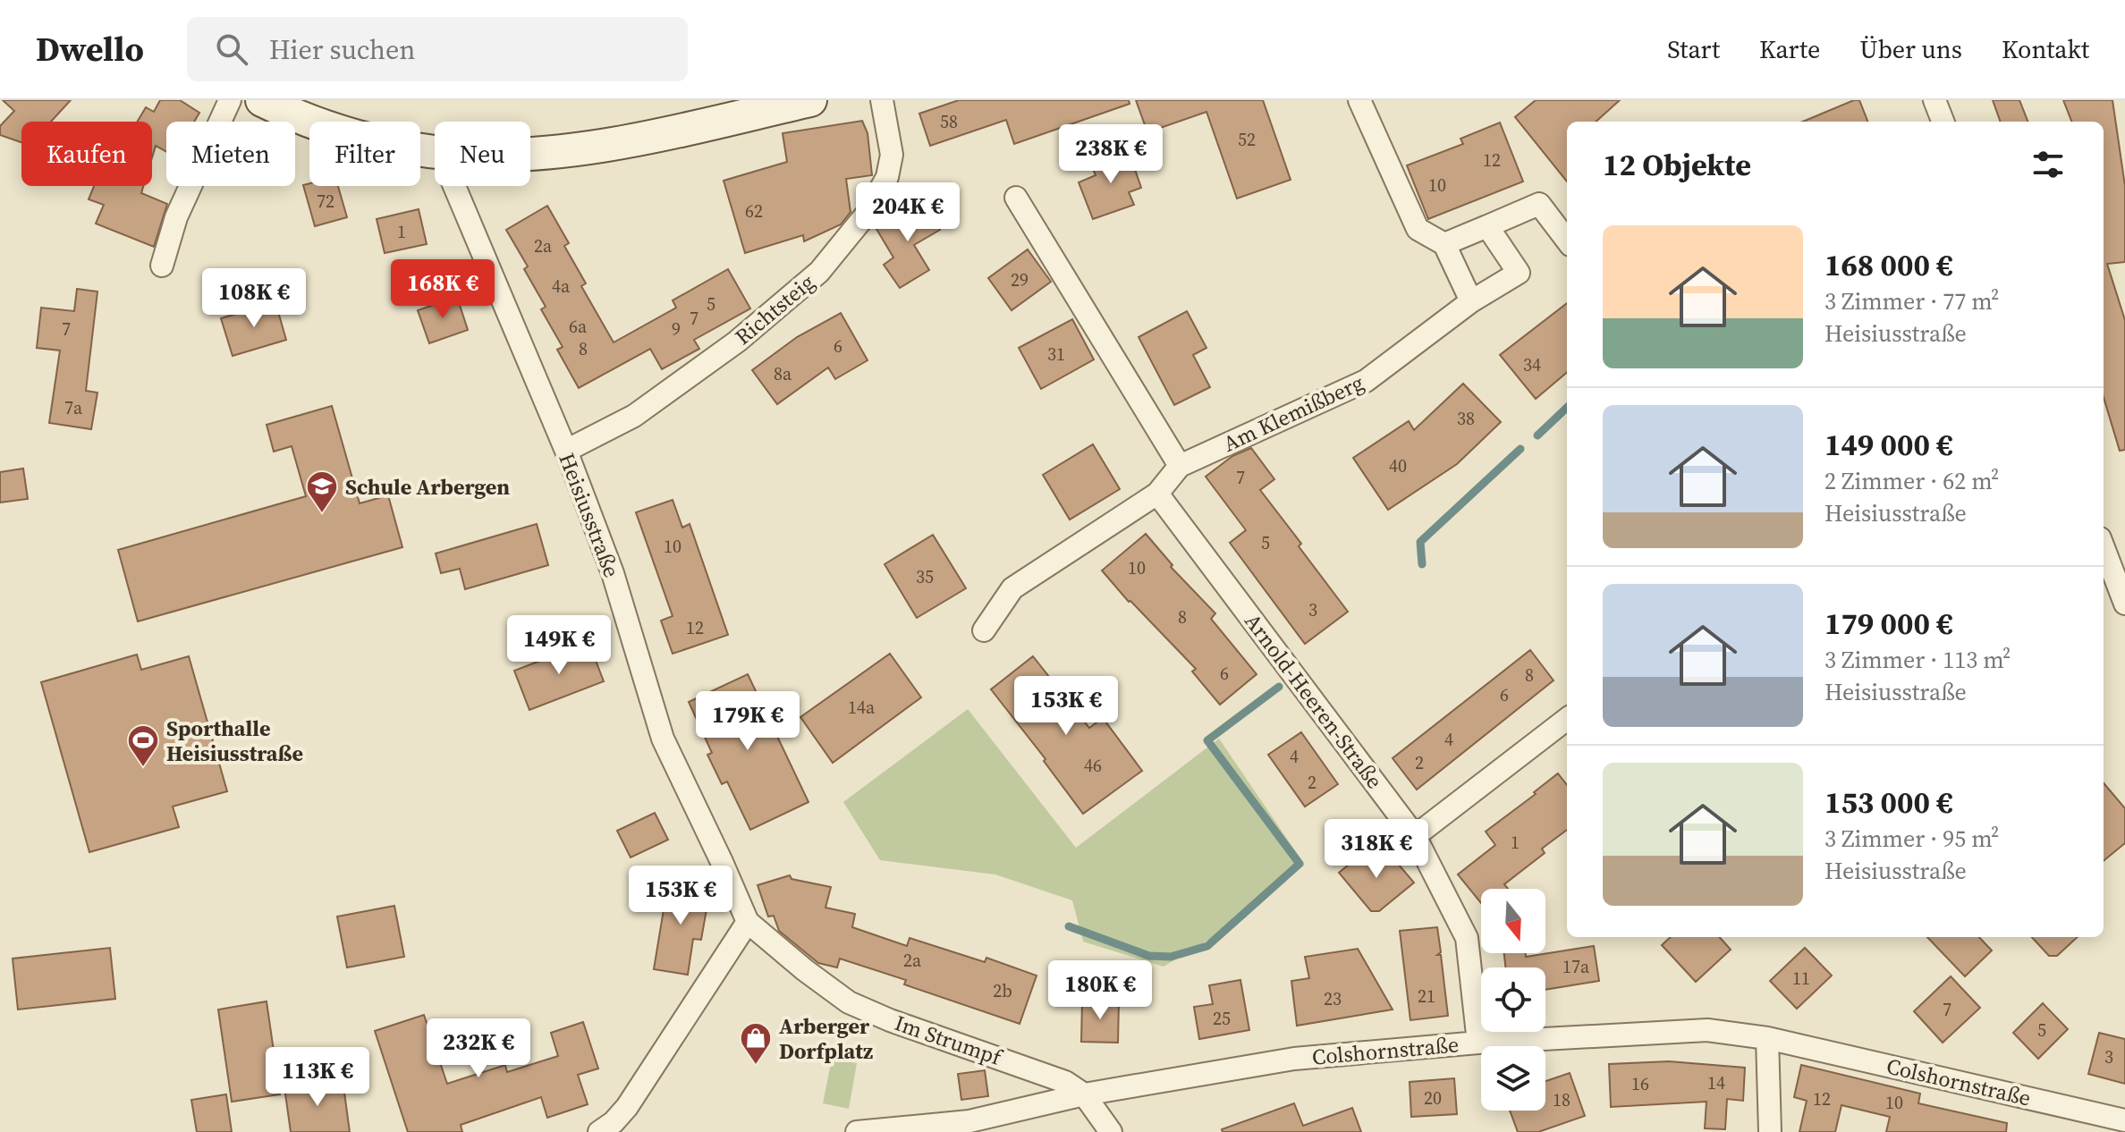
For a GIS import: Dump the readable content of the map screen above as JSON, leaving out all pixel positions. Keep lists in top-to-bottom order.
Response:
{
  "streets": {
    "street": [
      "Richtsteig",
      "Am Klemißberg",
      "Heisiusstraße",
      "Arnold-Heeren-Straße",
      "Im Strumpf",
      "Colshornstraße"
    ]
  },
  "crossings": [
    ["Richtsteig", "Heisiusstraße"],
    ["Am Klemißberg", "Arnold-Heeren-Straße"],
    ["Heisiusstraße", "Im Strumpf"],
    ["Arnold-Heeren-Straße", "Colshornstraße"],
    ["Im Strumpf", "Colshornstraße"]
  ],
  "places": {
    "school or university": ["Schule Arbergen"],
    "sports": ["Sporthalle Heisiusstraße"],
    "shop": ["Arberger Dorfplatz"]
  },
  "house_numbers": [
    "58",
    "52",
    "12",
    "10",
    "72",
    "62",
    "1",
    "2a",
    "29",
    "4a",
    "5",
    "7",
    "6a",
    "7",
    "9",
    "6",
    "8",
    "31",
    "34",
    "8a",
    "7a",
    "38",
    "40",
    "7",
    "5",
    "10",
    "10",
    "35",
    "3",
    "8",
    "12",
    "6",
    "8",
    "6",
    "14a",
    "4",
    "4",
    "2",
    "46",
    "2",
    "1",
    "2a",
    "17a",
    "11",
    "2b",
    "21",
    "23",
    "7",
    "25",
    "5",
    "3",
    "14",
    "16",
    "20",
    "12",
    "18",
    "10"
  ],
  "north": "bottom",
  "page": {
    "header": "Dwello",
    "search": "Hier suchen",
    "nav": [
      "Start",
      "Karte",
      "Über uns",
      "Kontakt"
    ],
    "chip": [
      "Kaufen",
      "Mieten",
      "Filter",
      "Neu"
    ],
    "heading": "12 Objekte",
    "price": [
      "238K €",
      "204K €",
      "168K €",
      "108K €",
      "149K €",
      "153K €",
      "179K €",
      "318K €",
      "153K €",
      "180K €",
      "232K €",
      "113K €"
    ],
    "list": [
      {
        "name": "168 000 €",
        "note": "3 Zimmer · 77 m² · Heisiusstraße"
      },
      {
        "name": "149 000 €",
        "note": "2 Zimmer · 62 m² · Heisiusstraße"
      },
      {
        "name": "179 000 €",
        "note": "3 Zimmer · 113 m² · Heisiusstraße"
      },
      {
        "name": "153 000 €",
        "note": "3 Zimmer · 95 m² · Heisiusstraße"
      }
    ]
  }
}
